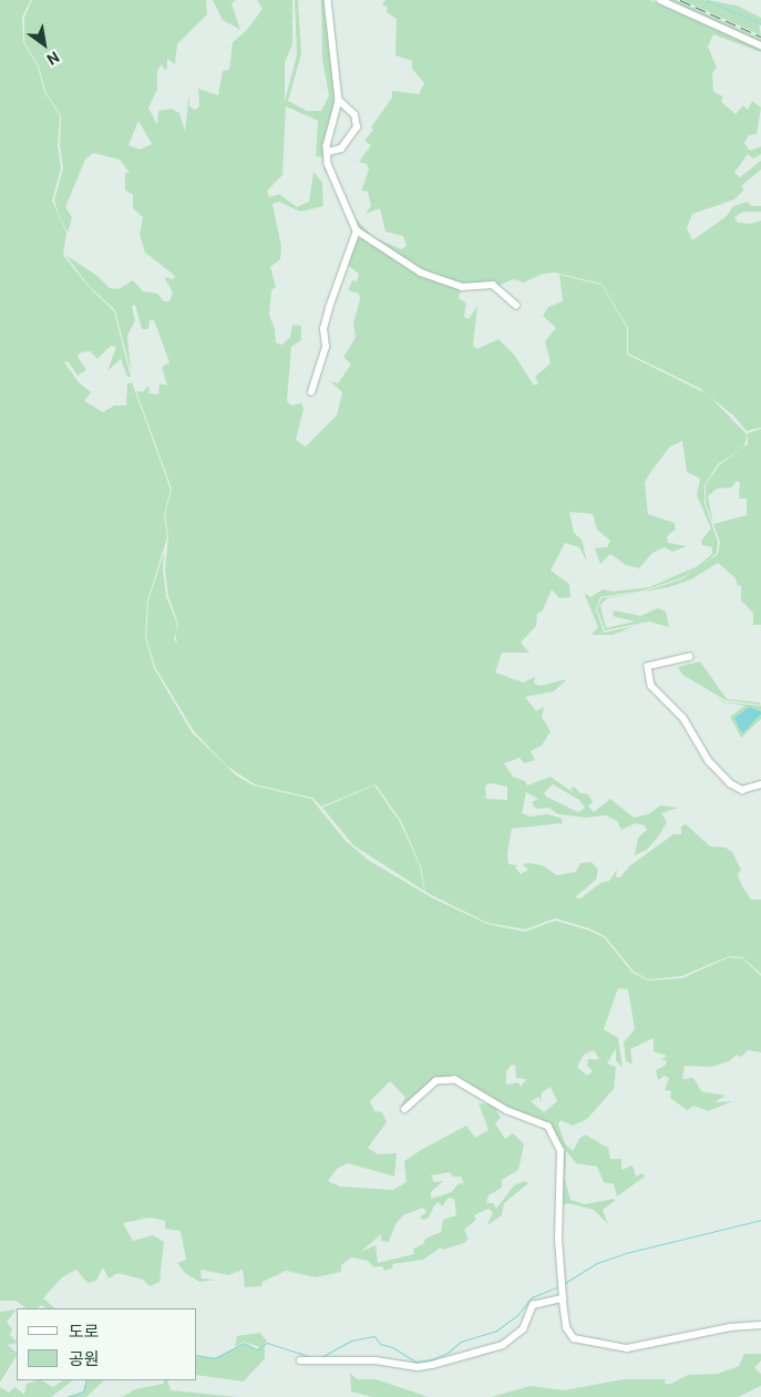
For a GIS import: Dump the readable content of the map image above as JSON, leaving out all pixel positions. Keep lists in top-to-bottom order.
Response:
{
  "legend": ["도로", "공원"],
  "north": "bottom right"
}
